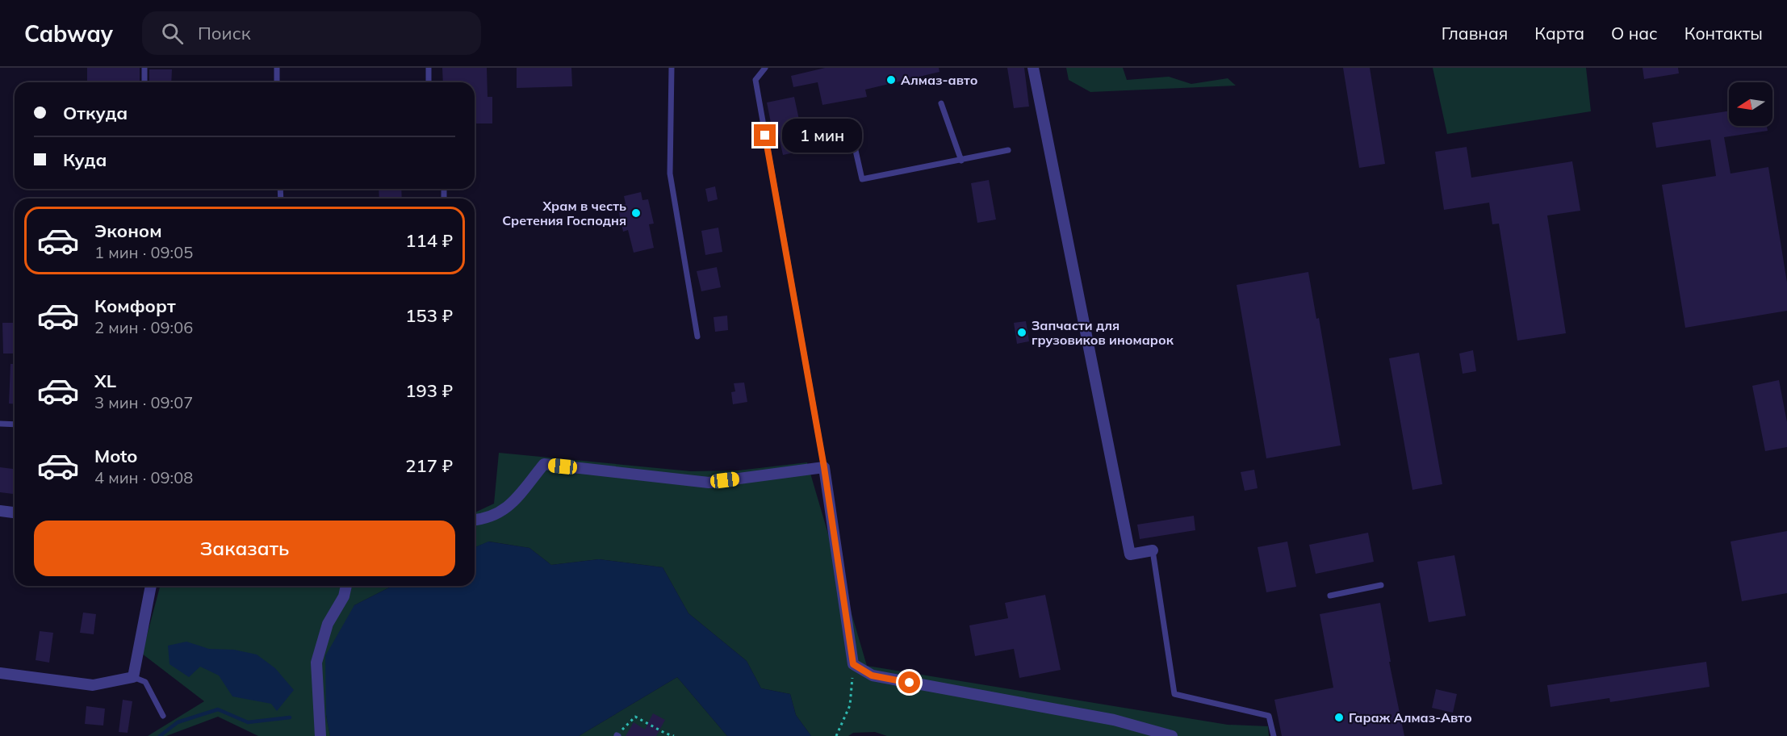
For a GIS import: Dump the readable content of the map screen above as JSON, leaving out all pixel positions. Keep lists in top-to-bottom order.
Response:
{
  "places": [
    "Алмаз-авто",
    "Храм в честь Сретения Господня",
    "Запчасти для грузовиков иномарок",
    "Гараж Алмаз-Авто"
  ],
  "north": "left",
  "page": {
    "header": "Cabway",
    "search": "Поиск",
    "nav": [
      "Главная",
      "Карта",
      "О нас",
      "Контакты"
    ],
    "banner": ["Откуда", "Куда"],
    "bubble": "1 мин",
    "list": [
      {
        "name": "Эконом",
        "note": "1 мин · 09:05",
        "value": "114 ₽"
      },
      {
        "name": "Комфорт",
        "note": "2 мин · 09:06",
        "value": "153 ₽"
      },
      {
        "name": "XL",
        "note": "3 мин · 09:07",
        "value": "193 ₽"
      },
      {
        "name": "Moto",
        "note": "4 мин · 09:08",
        "value": "217 ₽"
      }
    ],
    "buttons": "Заказать"
  }
}
